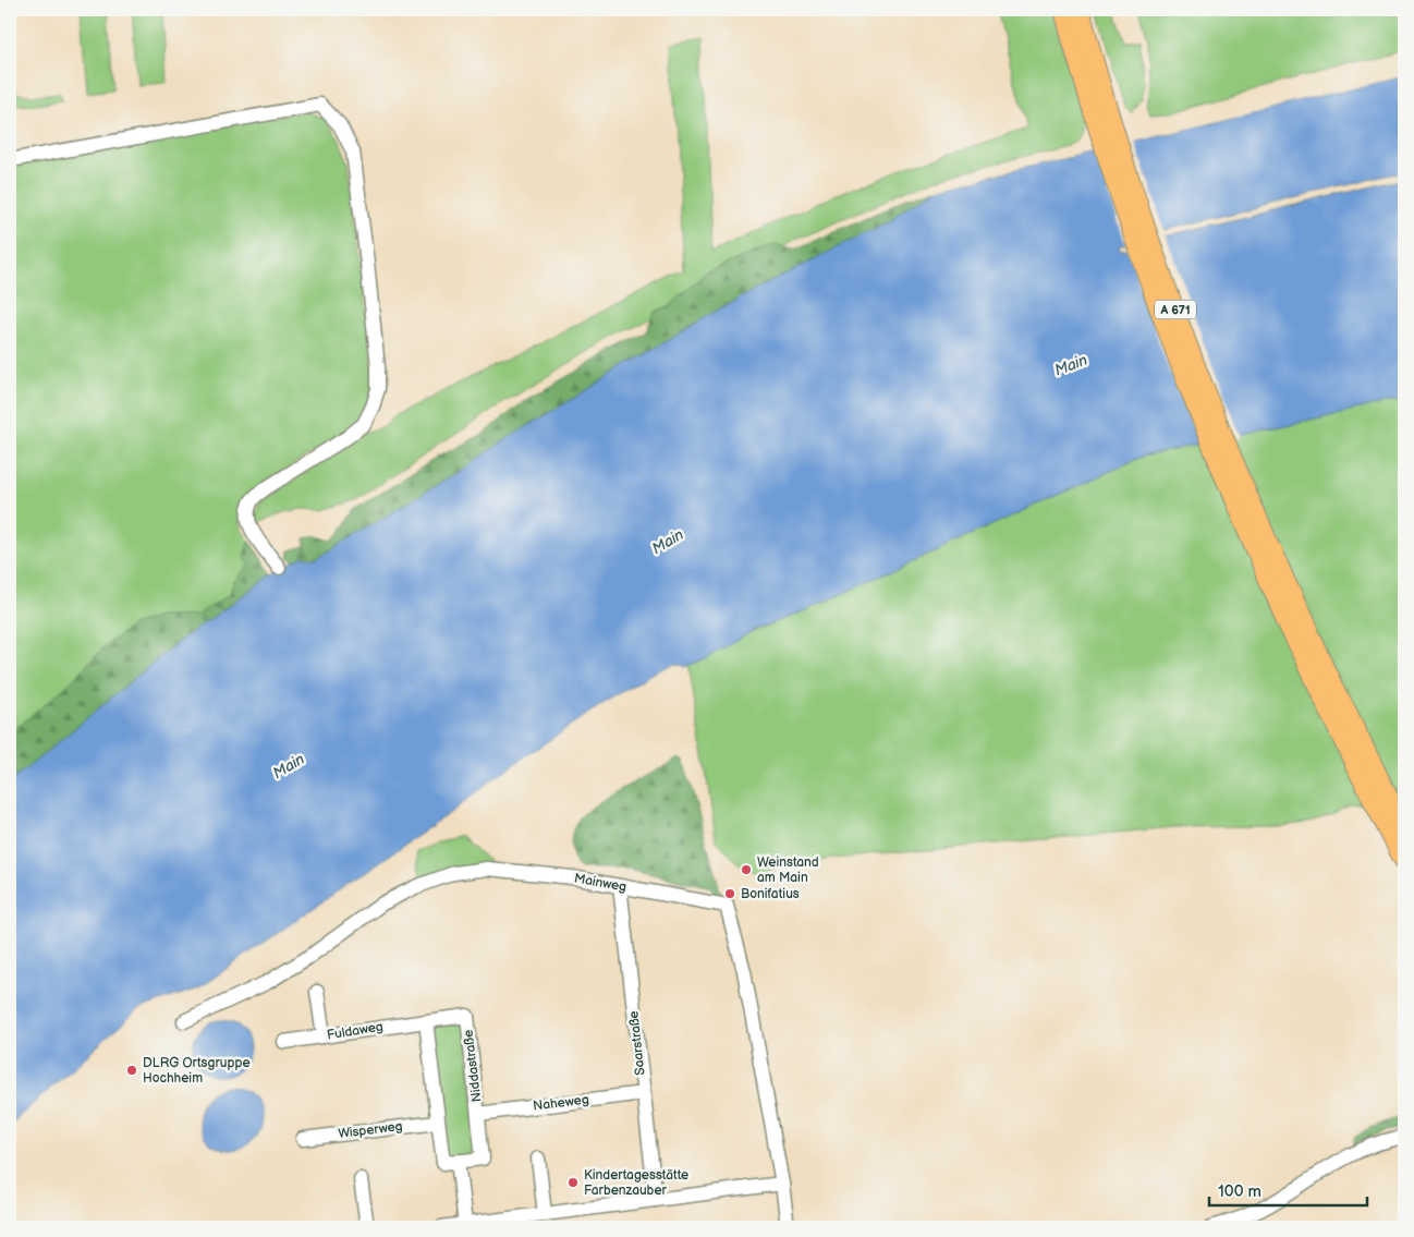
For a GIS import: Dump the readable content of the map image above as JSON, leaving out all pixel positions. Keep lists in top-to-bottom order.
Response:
{
  "streets": {
    "highway": ["A 671"],
    "street": [
      "Mainweg",
      "Fuldaweg",
      "Saarstraße",
      "Niddastraße",
      "Naheweg",
      "Wisperweg"
    ]
  },
  "crossings": [
    ["Mainweg", "Saarstraße"],
    ["Fuldaweg", "Niddastraße"],
    ["Saarstraße", "Naheweg"],
    ["Niddastraße", "Naheweg"]
  ],
  "water": ["Main"],
  "places": [
    "Weinstand am Main",
    "Bonifatius",
    "DLRG Ortsgruppe Hochheim",
    "Kindertagesstätte Farbenzauber"
  ],
  "scale_bar": "100 m"
}
